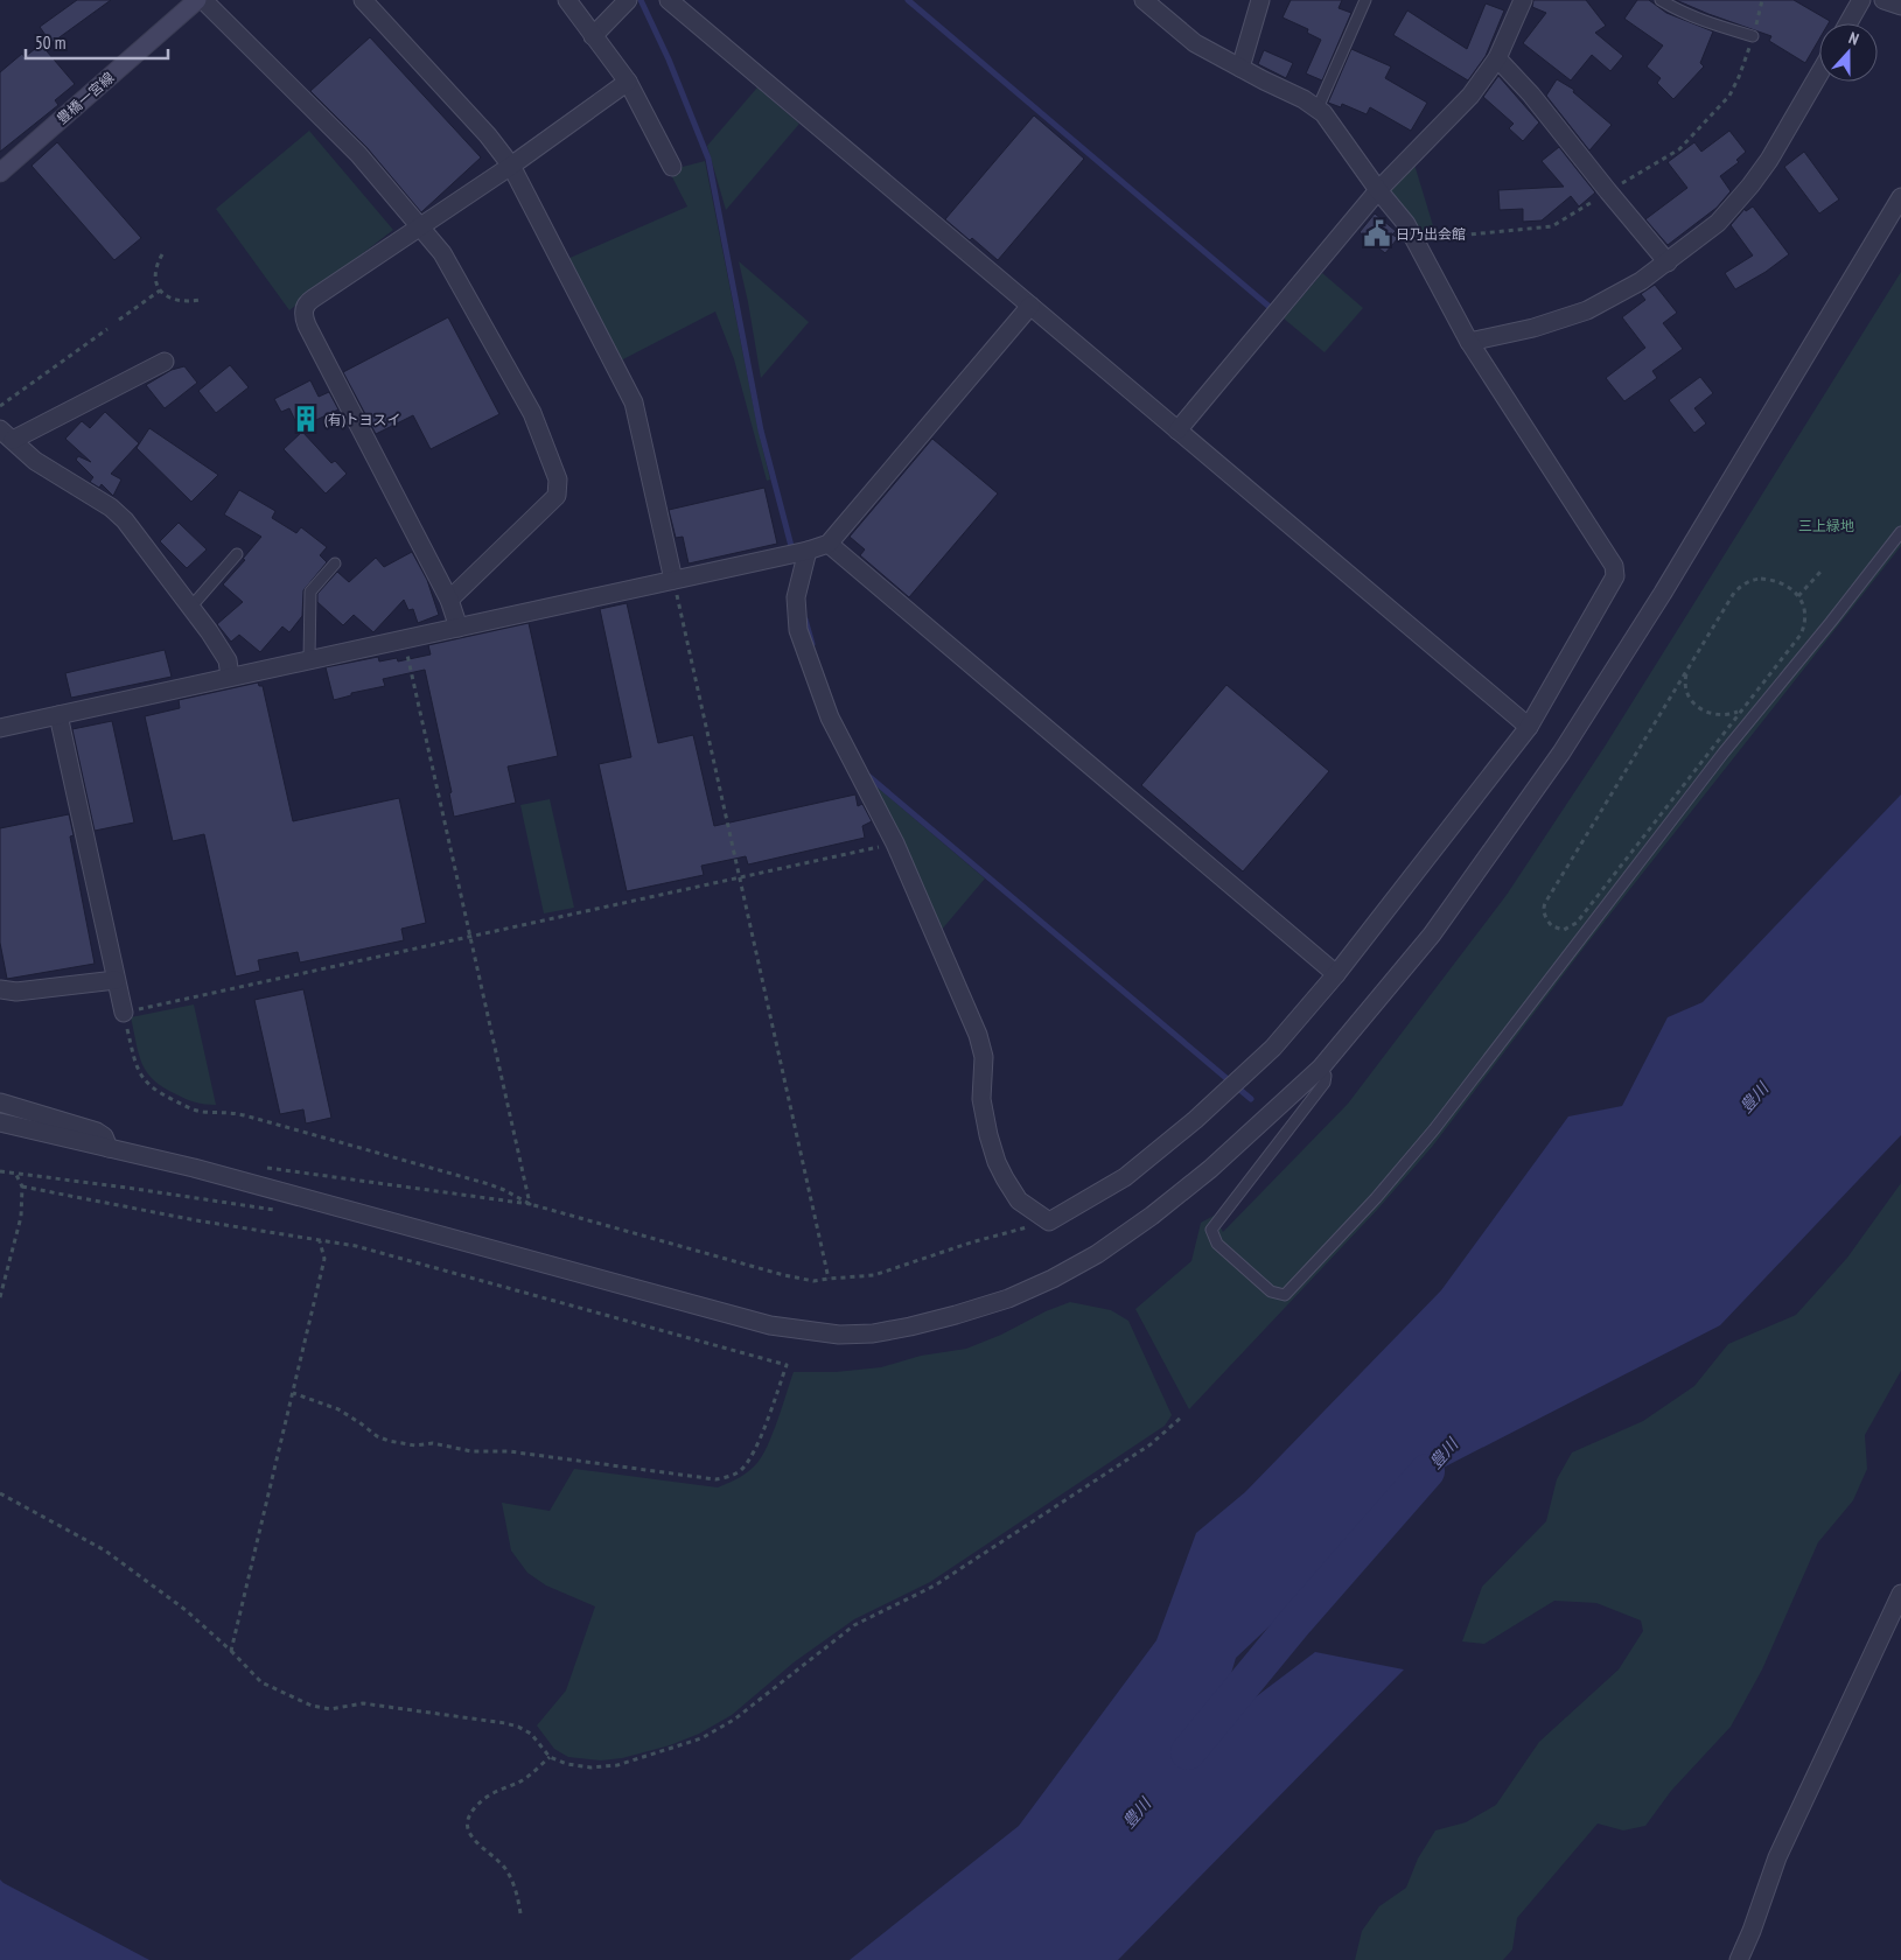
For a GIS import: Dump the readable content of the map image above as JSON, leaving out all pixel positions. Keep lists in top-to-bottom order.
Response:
{
  "streets": {
    "main road": ["豊橋一宮線"]
  },
  "water": ["豊川"],
  "parks": ["三上緑地"],
  "places": {
    "public building": ["日乃出会館"],
    "building": ["(有)トヨスイ"]
  },
  "scale_bar": "50 m",
  "north": "top"
}
